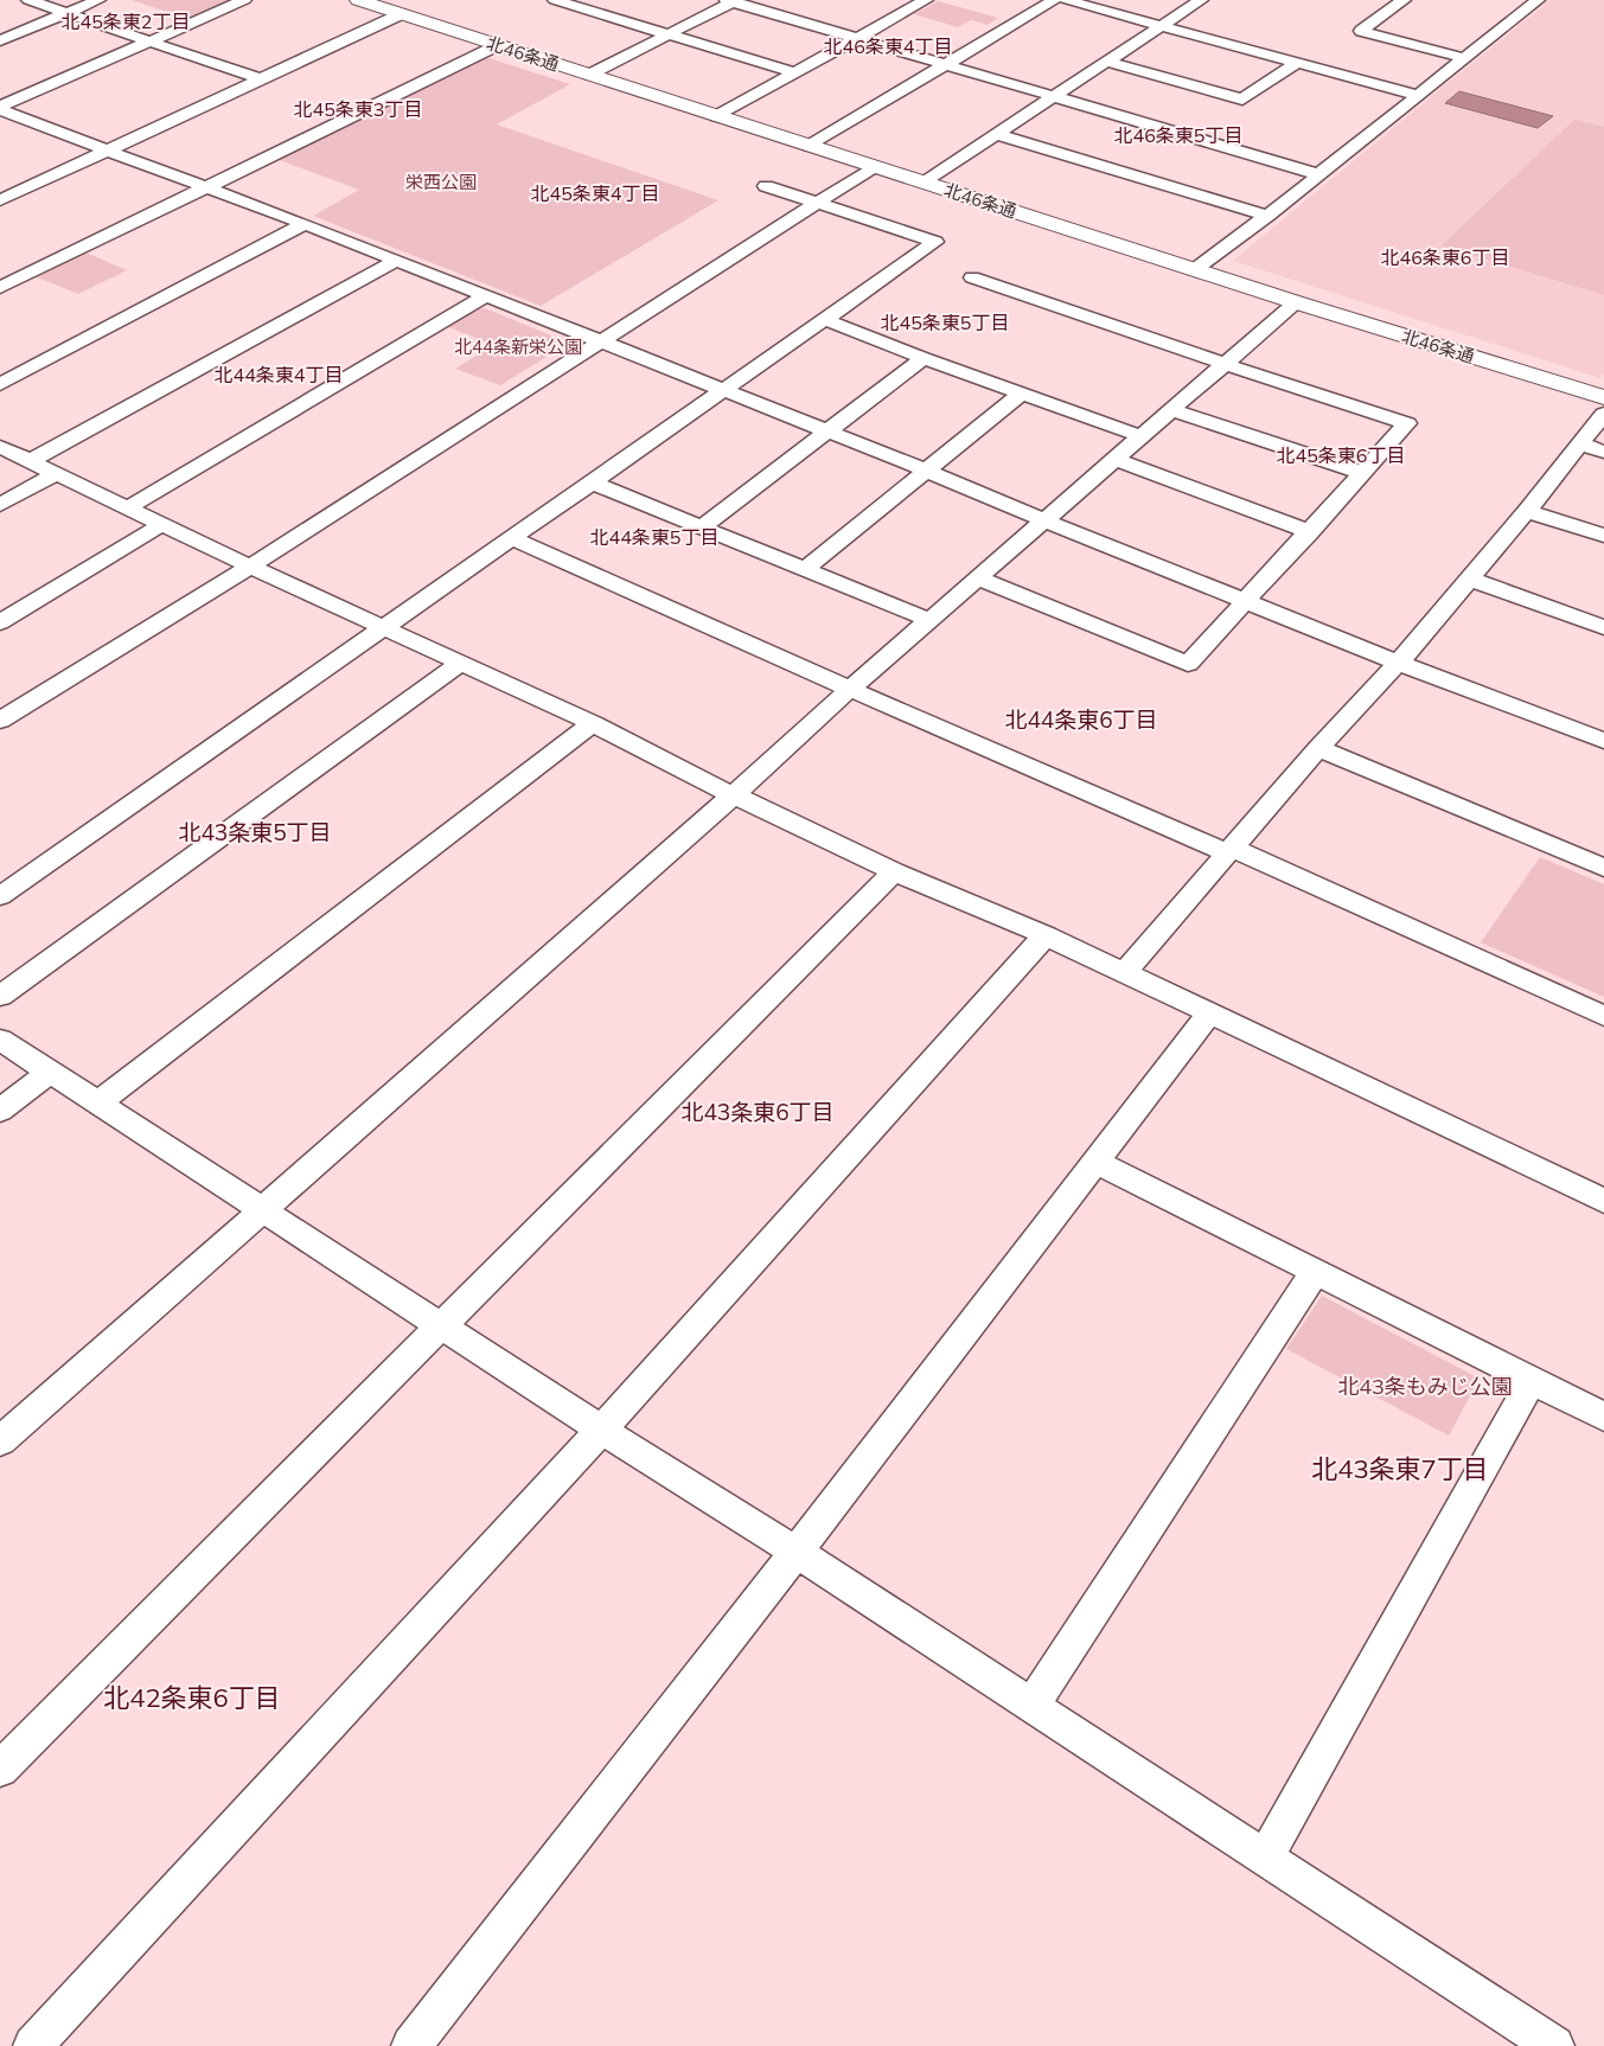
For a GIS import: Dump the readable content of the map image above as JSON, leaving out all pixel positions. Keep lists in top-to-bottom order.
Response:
{
  "streets": {
    "street": ["北46条通"]
  },
  "districts": [
    "北45条東2丁目",
    "北46条東4丁目",
    "北45条東3丁目",
    "北46条東5丁目",
    "北45条東4丁目",
    "北46条東6丁目",
    "北45条東5丁目",
    "北44条東4丁目",
    "北45条東6丁目",
    "北44条東5丁目",
    "北44条東6丁目",
    "北43条東5丁目",
    "北43条東6丁目",
    "北43条東7丁目",
    "北42条東6丁目"
  ],
  "parks": ["栄西公園", "北44条新栄公園", "北43条もみじ公園"]
}
